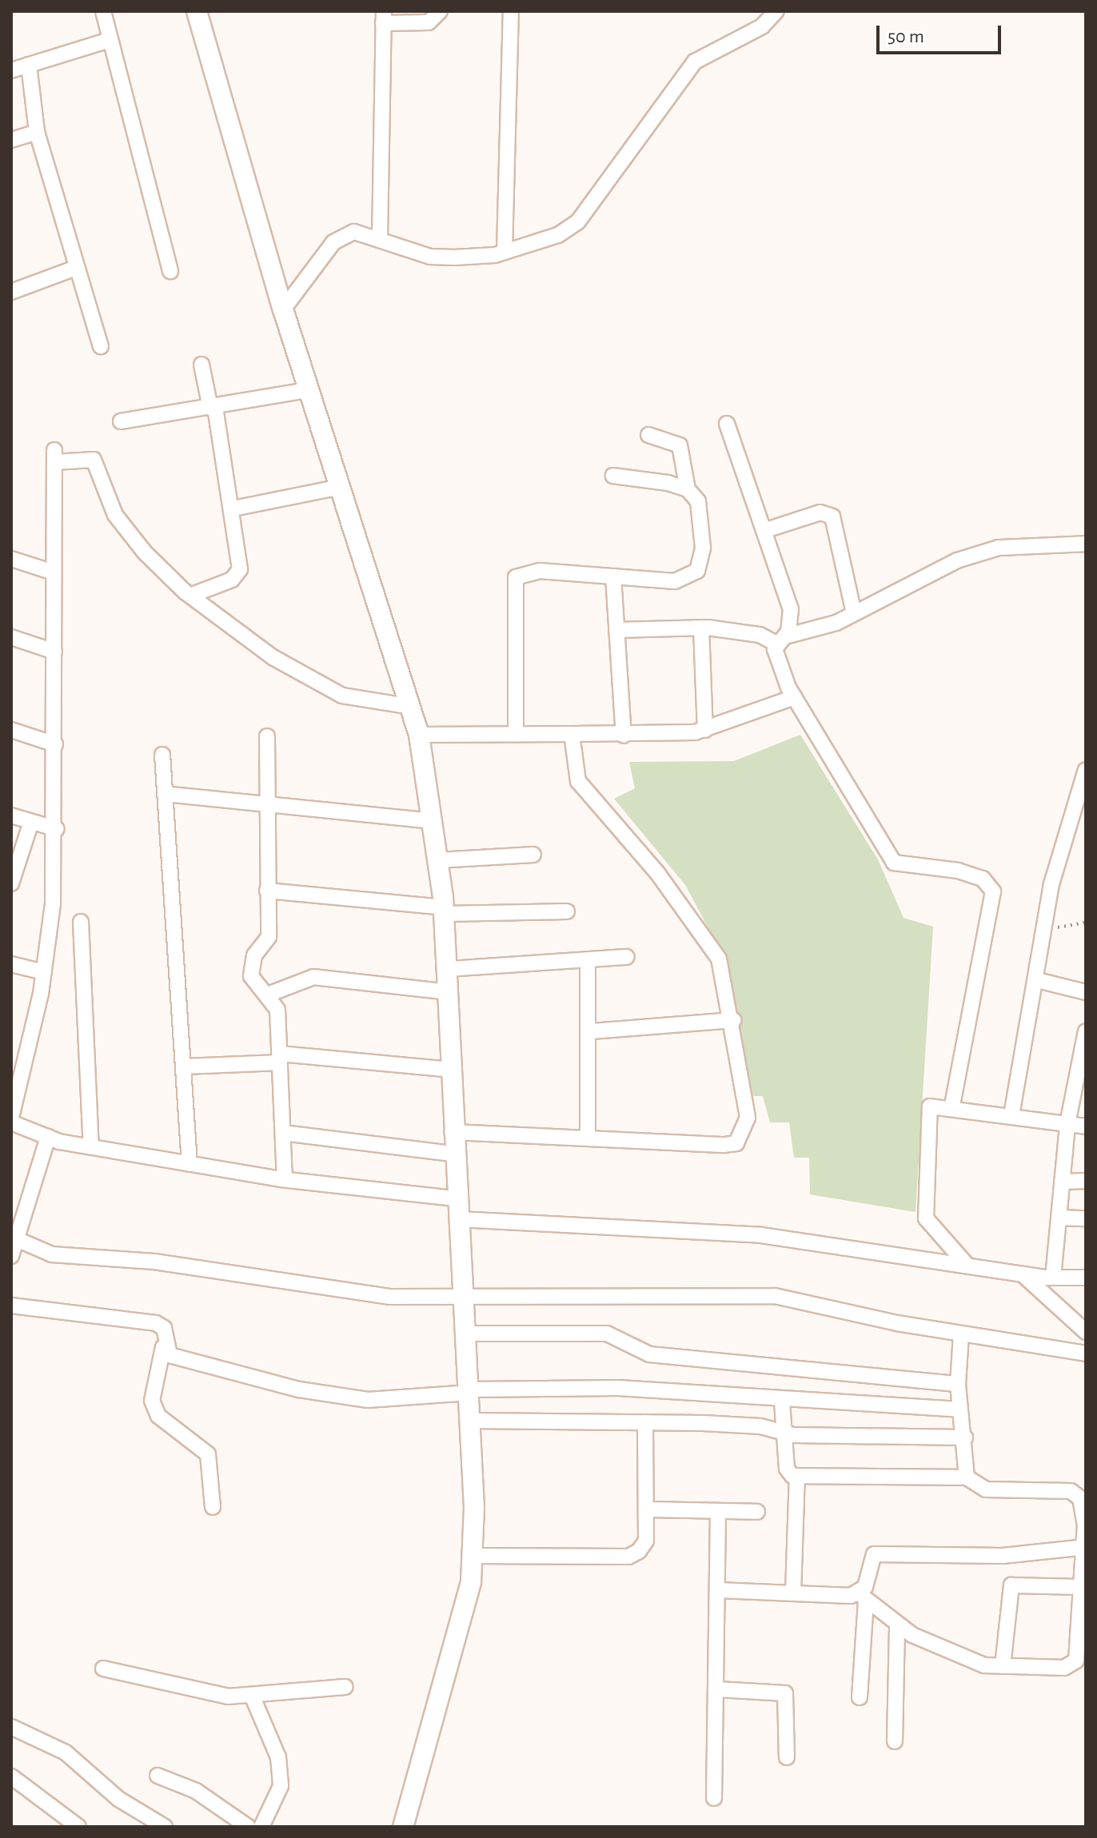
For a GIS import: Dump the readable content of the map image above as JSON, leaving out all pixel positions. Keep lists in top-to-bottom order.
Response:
{
  "scale_bar": "50 m"
}
